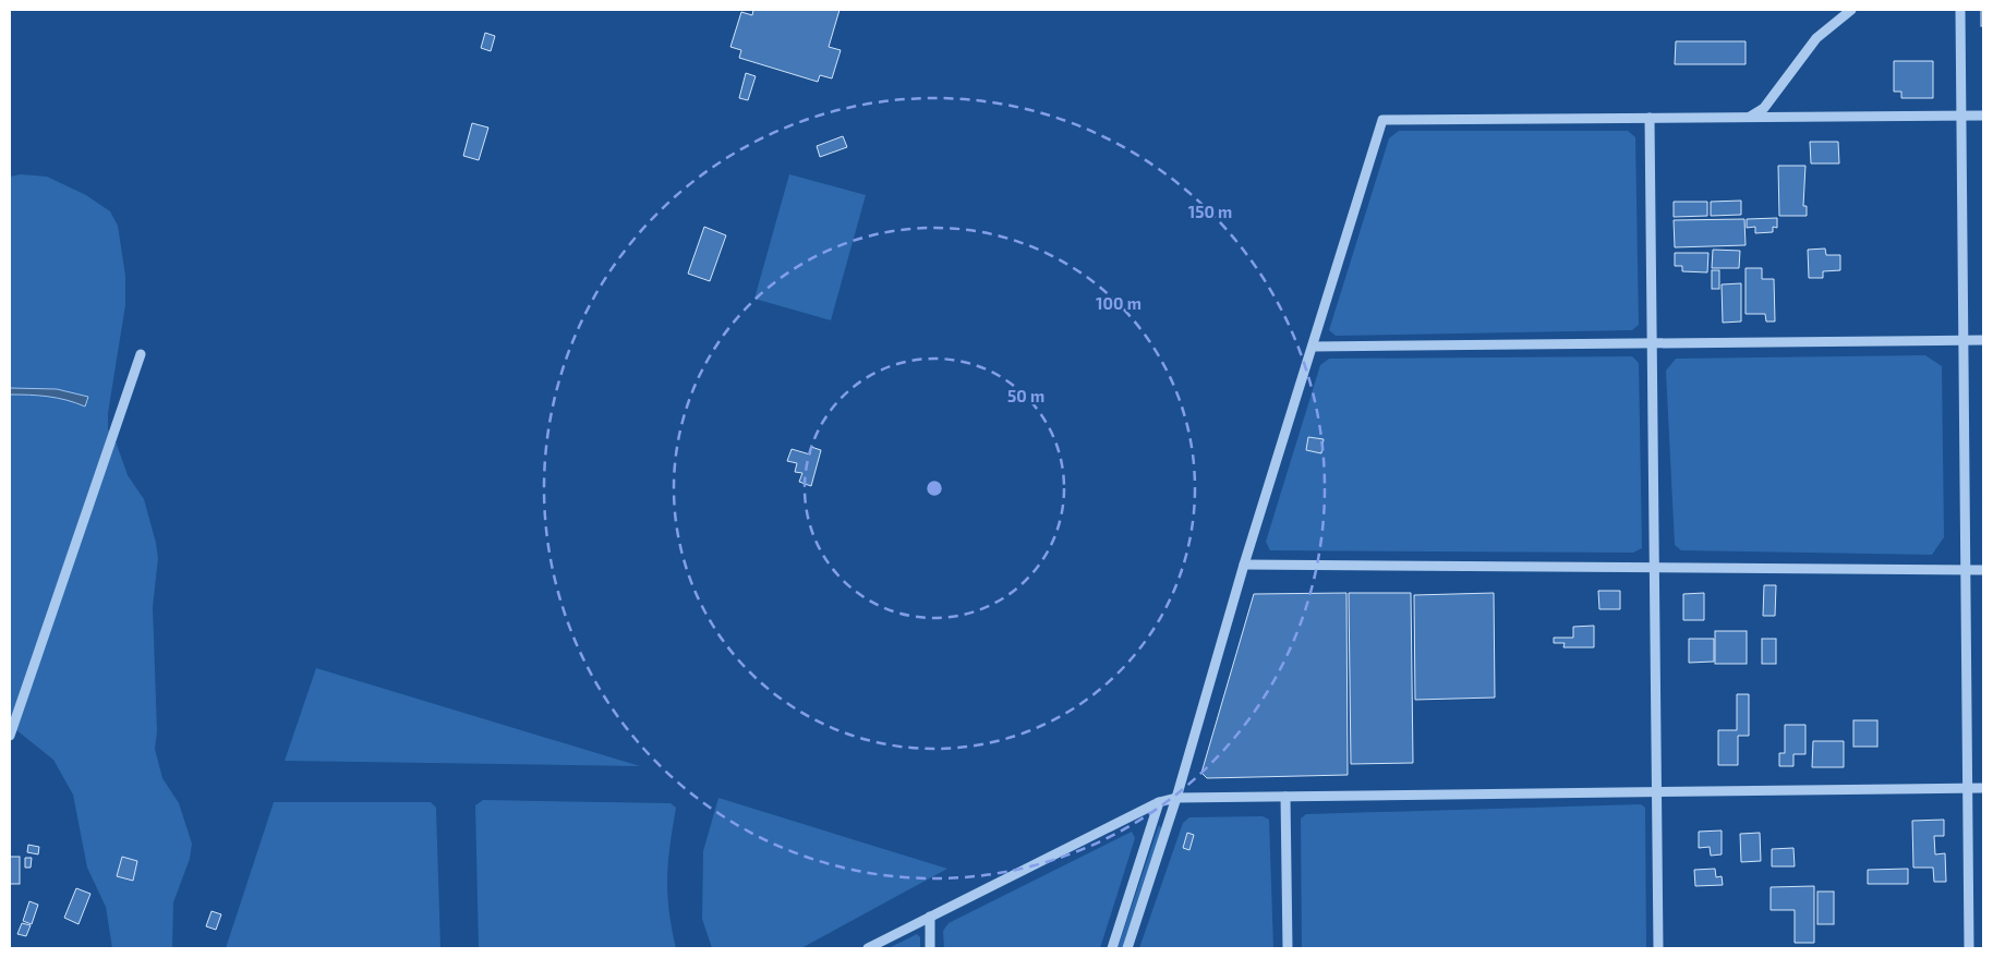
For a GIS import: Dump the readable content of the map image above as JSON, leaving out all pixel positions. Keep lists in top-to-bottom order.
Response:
{
  "rings": ["150 m", "100 m", "50 m"]
}
